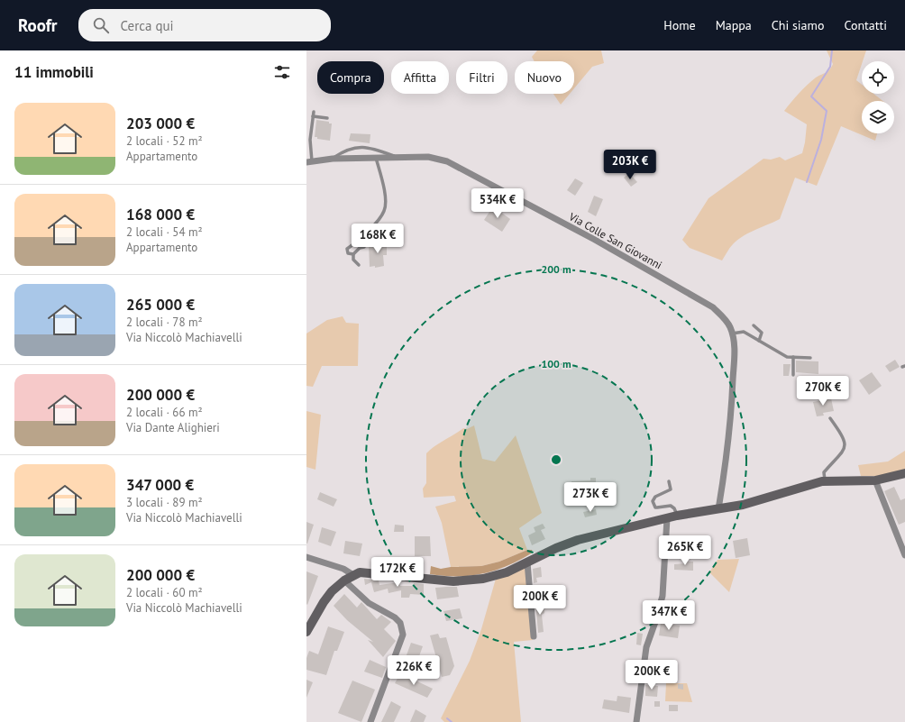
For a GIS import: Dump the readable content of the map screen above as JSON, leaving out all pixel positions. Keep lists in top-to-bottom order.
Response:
{
  "streets": {
    "street": ["Via Colle San Giovanni"]
  },
  "page": {
    "header": "Roofr",
    "search": "Cerca qui",
    "nav": [
      "Home",
      "Mappa",
      "Chi siamo",
      "Contatti"
    ],
    "heading": "11 immobili",
    "chip": [
      "Compra",
      "Affitta",
      "Filtri",
      "Nuovo"
    ],
    "list": [
      {
        "name": "203 000 €",
        "note": "2 locali · 52 m² · Appartamento"
      },
      {
        "name": "168 000 €",
        "note": "2 locali · 54 m² · Appartamento"
      },
      {
        "name": "265 000 €",
        "note": "2 locali · 78 m² · Via Niccolò Machiavelli"
      },
      {
        "name": "200 000 €",
        "note": "2 locali · 66 m² · Via Dante Alighieri"
      },
      {
        "name": "347 000 €",
        "note": "3 locali · 89 m² · Via Niccolò Machiavelli"
      },
      {
        "name": "200 000 €",
        "note": "2 locali · 60 m² · Via Niccolò Machiavelli"
      }
    ],
    "price": [
      "203K €",
      "534K €",
      "168K €",
      "270K €",
      "273K €",
      "265K €",
      "172K €",
      "200K €",
      "347K €",
      "226K €",
      "200K €"
    ]
  },
  "rings": ["200 m", "100 m"]
}
